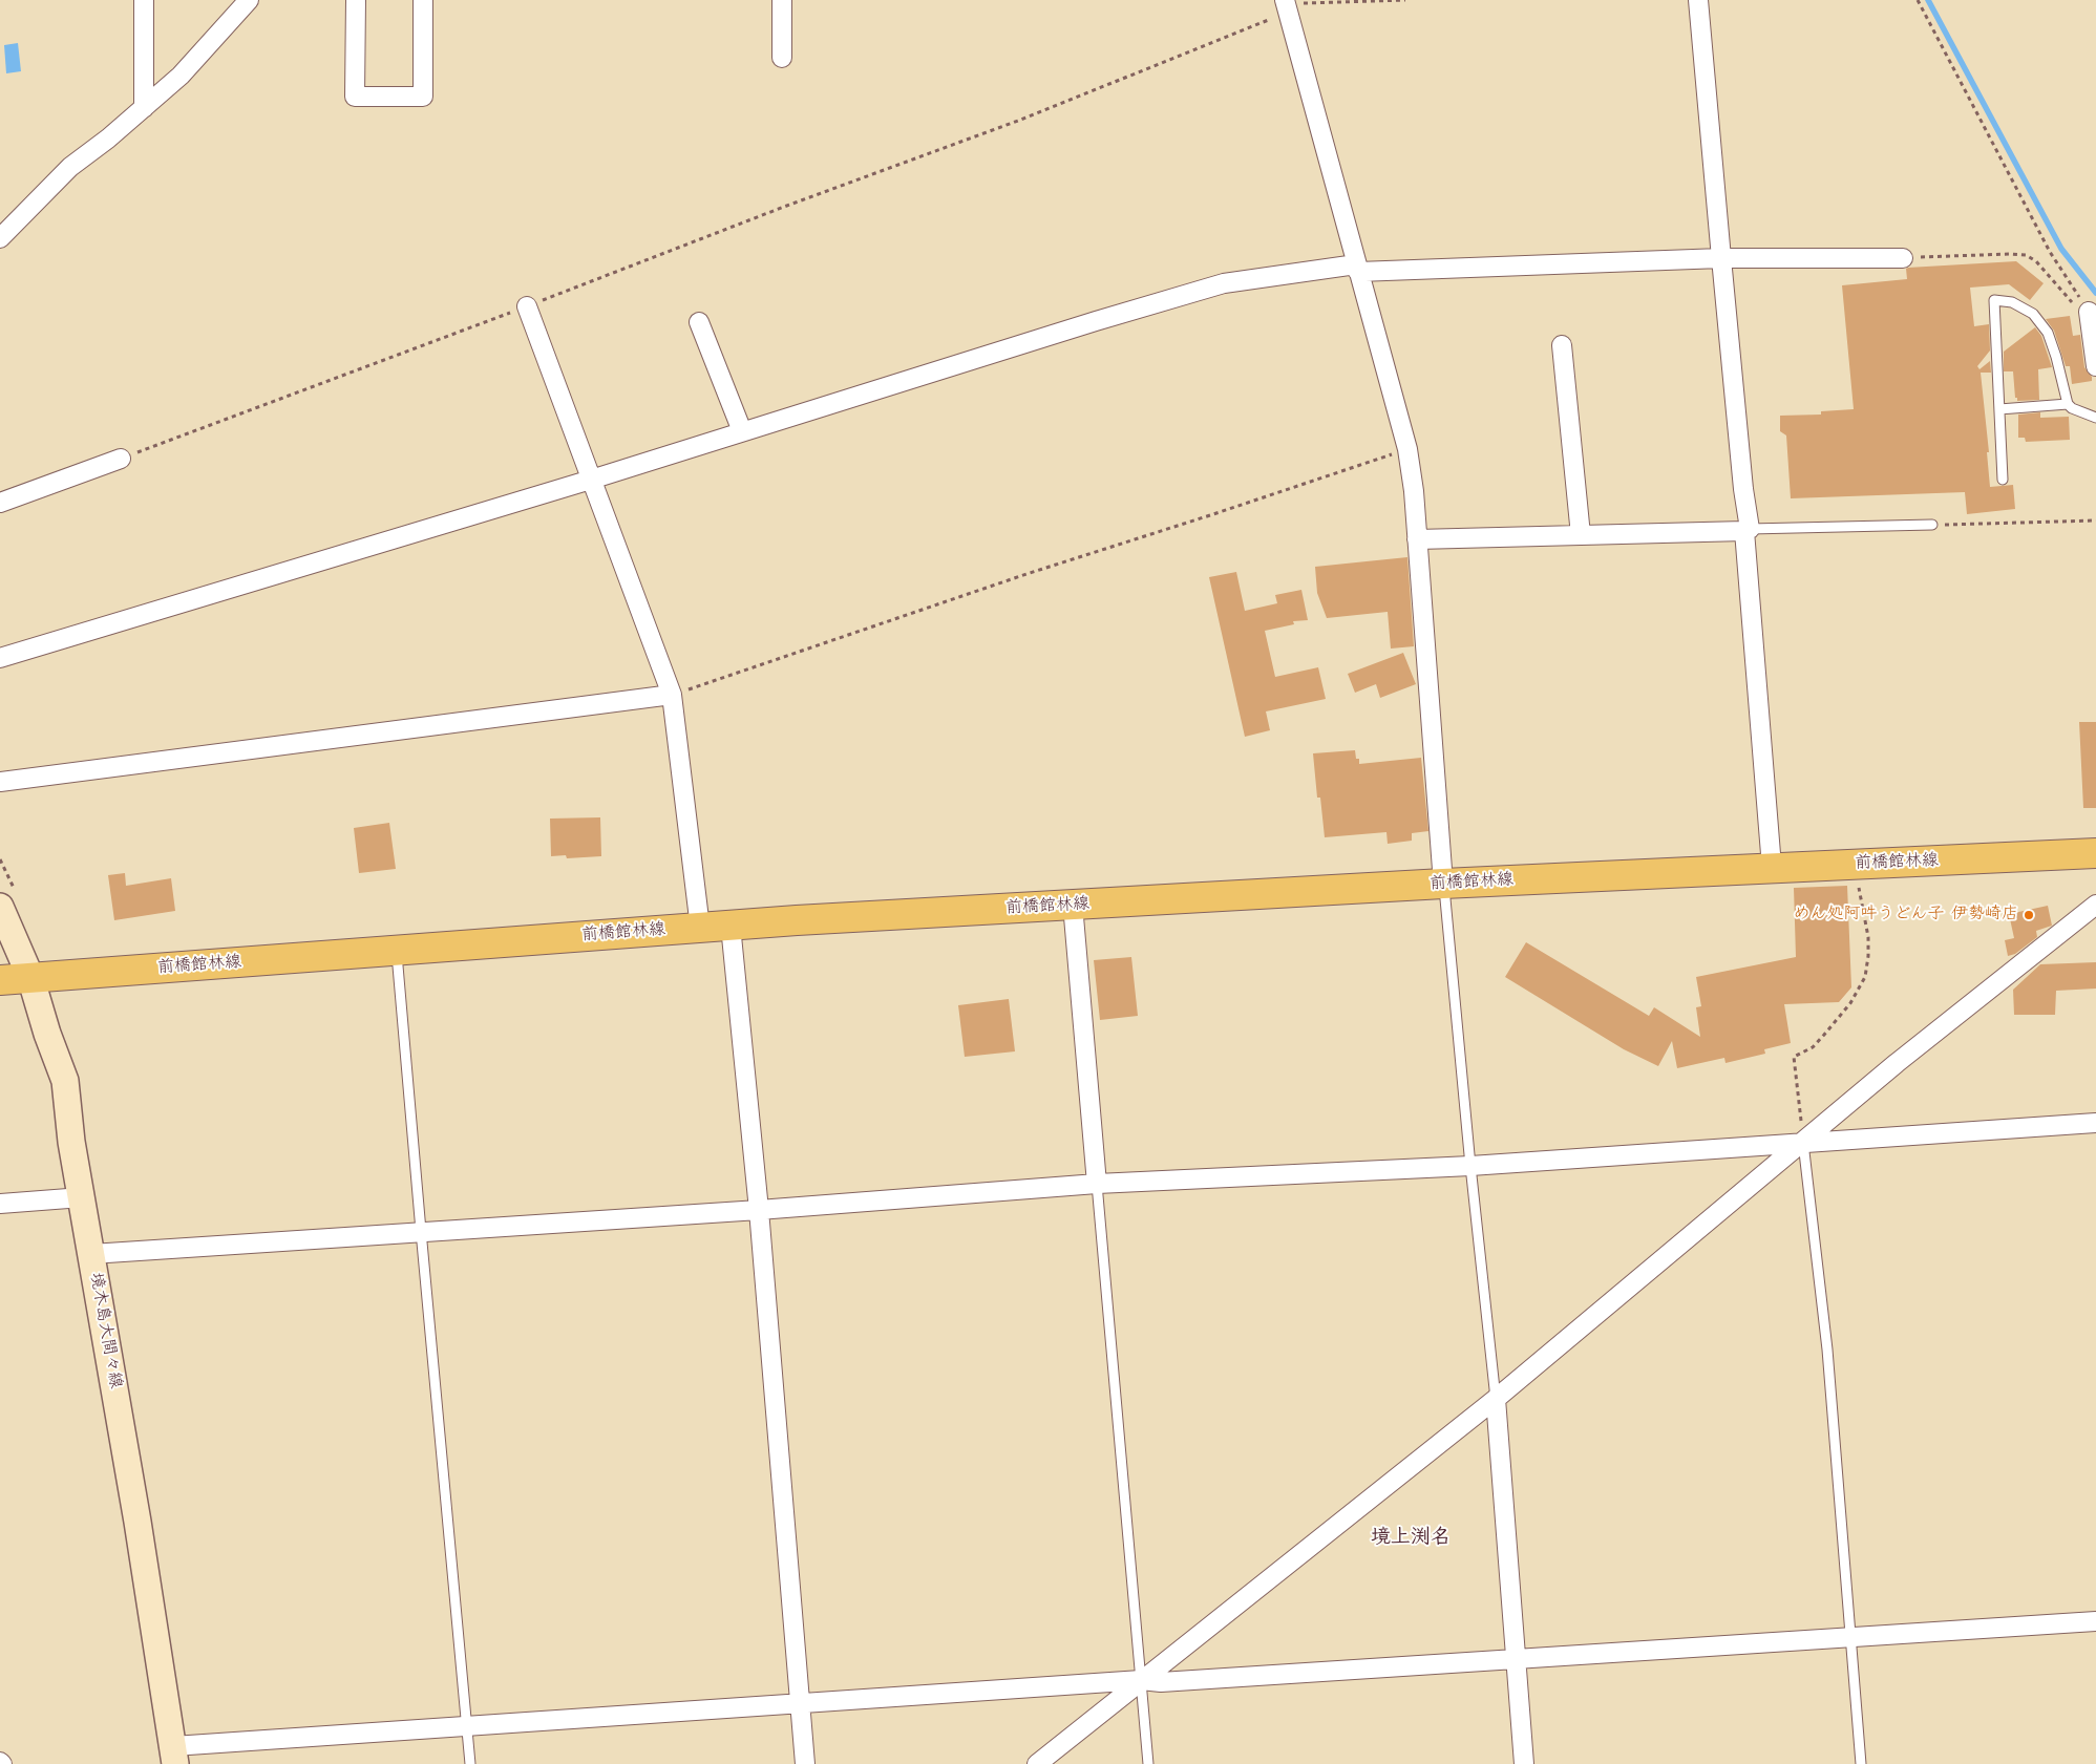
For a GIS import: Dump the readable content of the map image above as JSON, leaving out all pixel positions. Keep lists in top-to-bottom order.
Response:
{
  "streets": {
    "main road": ["前橋館林線", "境木島大間々線"]
  },
  "crossings": [
    ["前橋館林線", "境木島大間々線"]
  ],
  "districts": ["境上渕名"],
  "places": ["めん処阿吽うどん子 伊勢崎店"]
}
